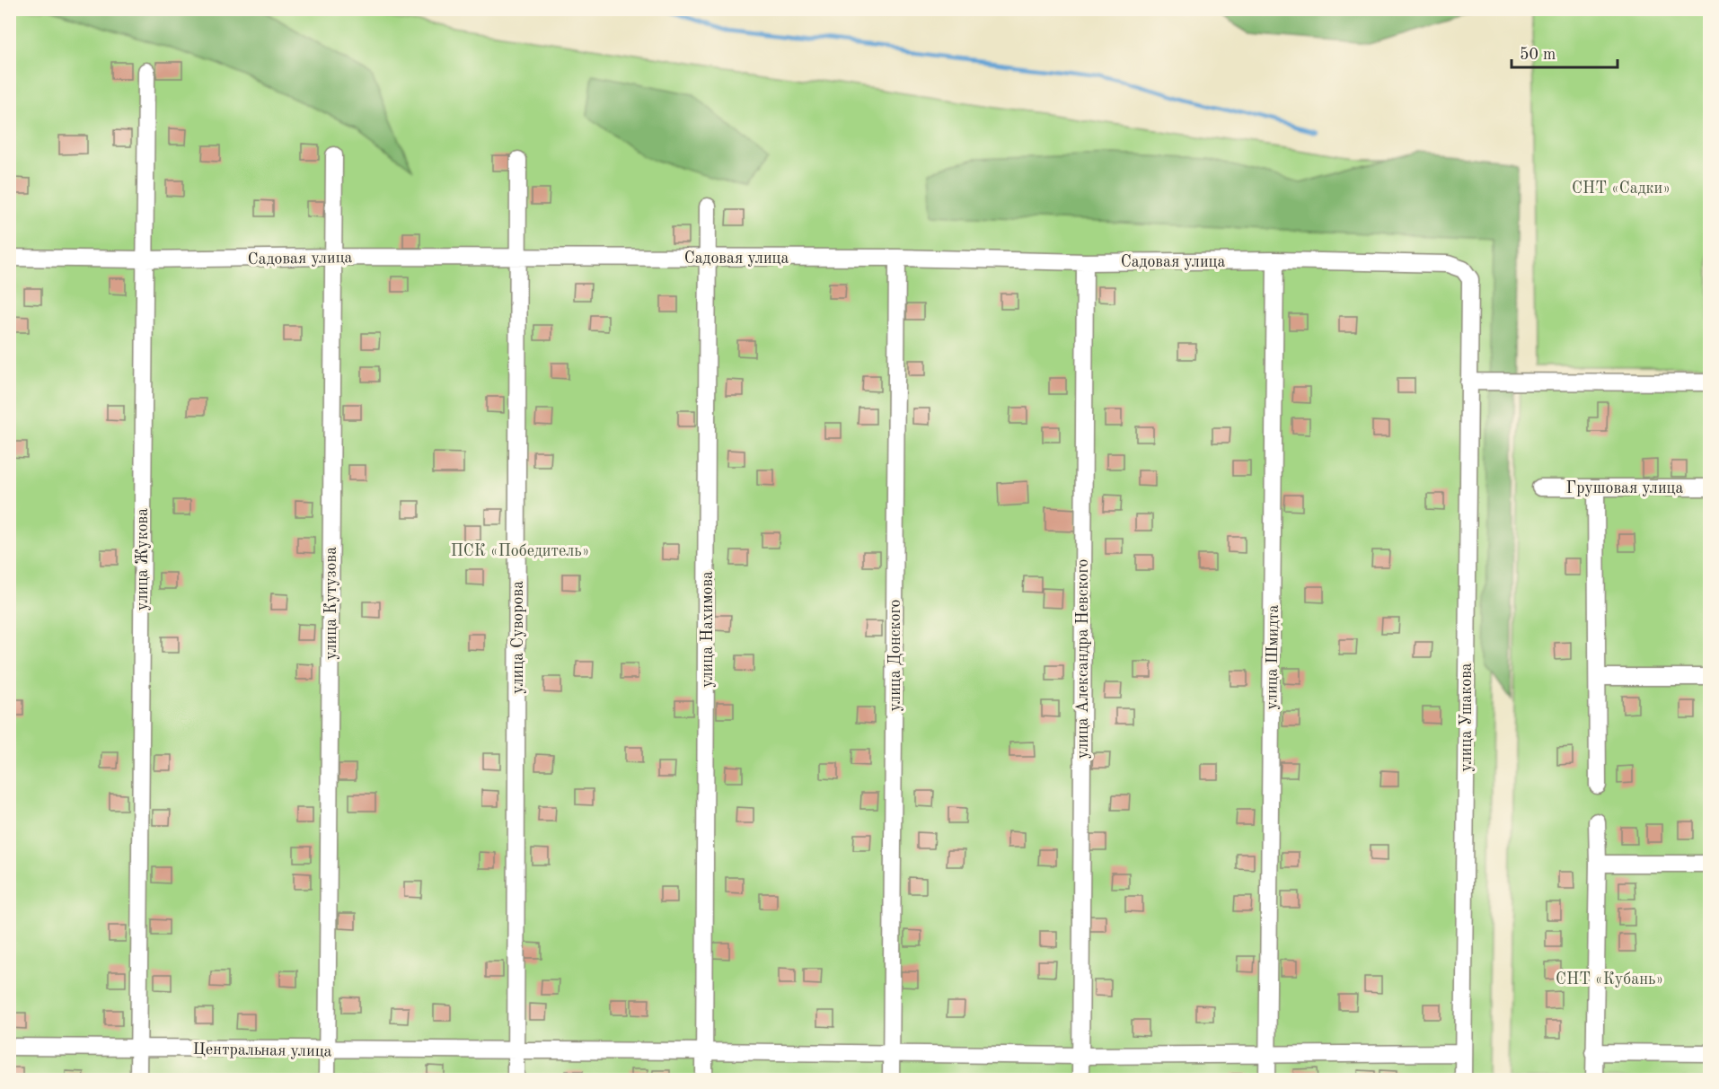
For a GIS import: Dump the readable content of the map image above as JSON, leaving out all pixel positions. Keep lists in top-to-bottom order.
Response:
{
  "streets": {
    "street": [
      "Садовая улица",
      "Грушовая улица",
      "улица Жукова",
      "улица Кутузова",
      "улица Нахимова",
      "улица Суворова",
      "улица Донского",
      "улица Шмидта",
      "улица Александра Невского",
      "улица Ушакова",
      "Центральная улица"
    ]
  },
  "crossings": [
    ["Садовая улица", "улица Жукова"],
    ["Садовая улица", "улица Кутузова"],
    ["Садовая улица", "улица Нахимова"],
    ["Садовая улица", "улица Суворова"],
    ["Садовая улица", "улица Донского"],
    ["Садовая улица", "улица Шмидта"],
    ["Садовая улица", "улица Александра Невского"],
    ["Садовая улица", "улица Ушакова"],
    ["улица Жукова", "Центральная улица"],
    ["улица Кутузова", "Центральная улица"],
    ["улица Нахимова", "Центральная улица"],
    ["улица Суворова", "Центральная улица"],
    ["улица Донского", "Центральная улица"],
    ["улица Шмидта", "Центральная улица"],
    ["улица Александра Невского", "Центральная улица"],
    ["улица Ушакова", "Центральная улица"]
  ],
  "parks": ["СНТ «Садки»", "ПСК «Победитель»", "СНТ «Кубань»"],
  "scale_bar": "50 m"
}
